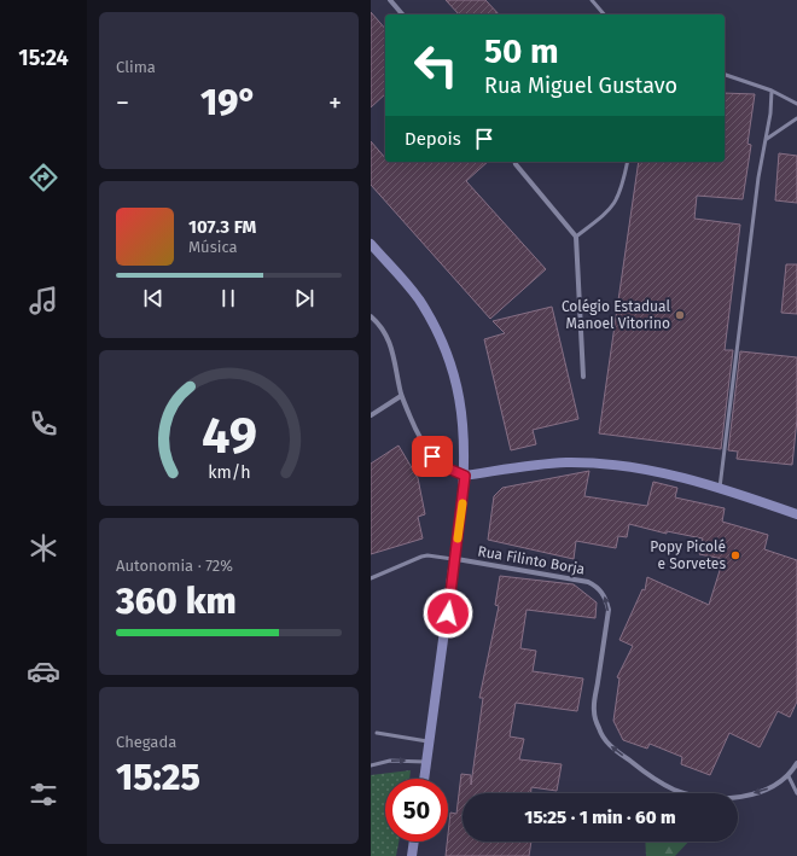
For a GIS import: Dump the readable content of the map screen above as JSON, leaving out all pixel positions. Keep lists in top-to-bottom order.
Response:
{
  "streets": {
    "street": ["Rua Filinto Borja"]
  },
  "places": ["Colégio Estadual Manoel Vitorino", "Popy Picolé e Sorvetes"],
  "page": {
    "tabs": "15:24",
    "tile": [
      "Clima",
      ["Autonomia · 72%", "360 km"],
      ["Chegada", "15:25"]
    ],
    "turn": ["50 m", "Rua Miguel Gustavo"],
    "heat": ["−", "19°", "+"],
    "then": "Depois",
    "song": ["107.3 FM", "Música"],
    "limit": "50",
    "trip": "15:25 · 1 min · 60 m",
    "gauge": ["49", "km/h"]
  }
}
